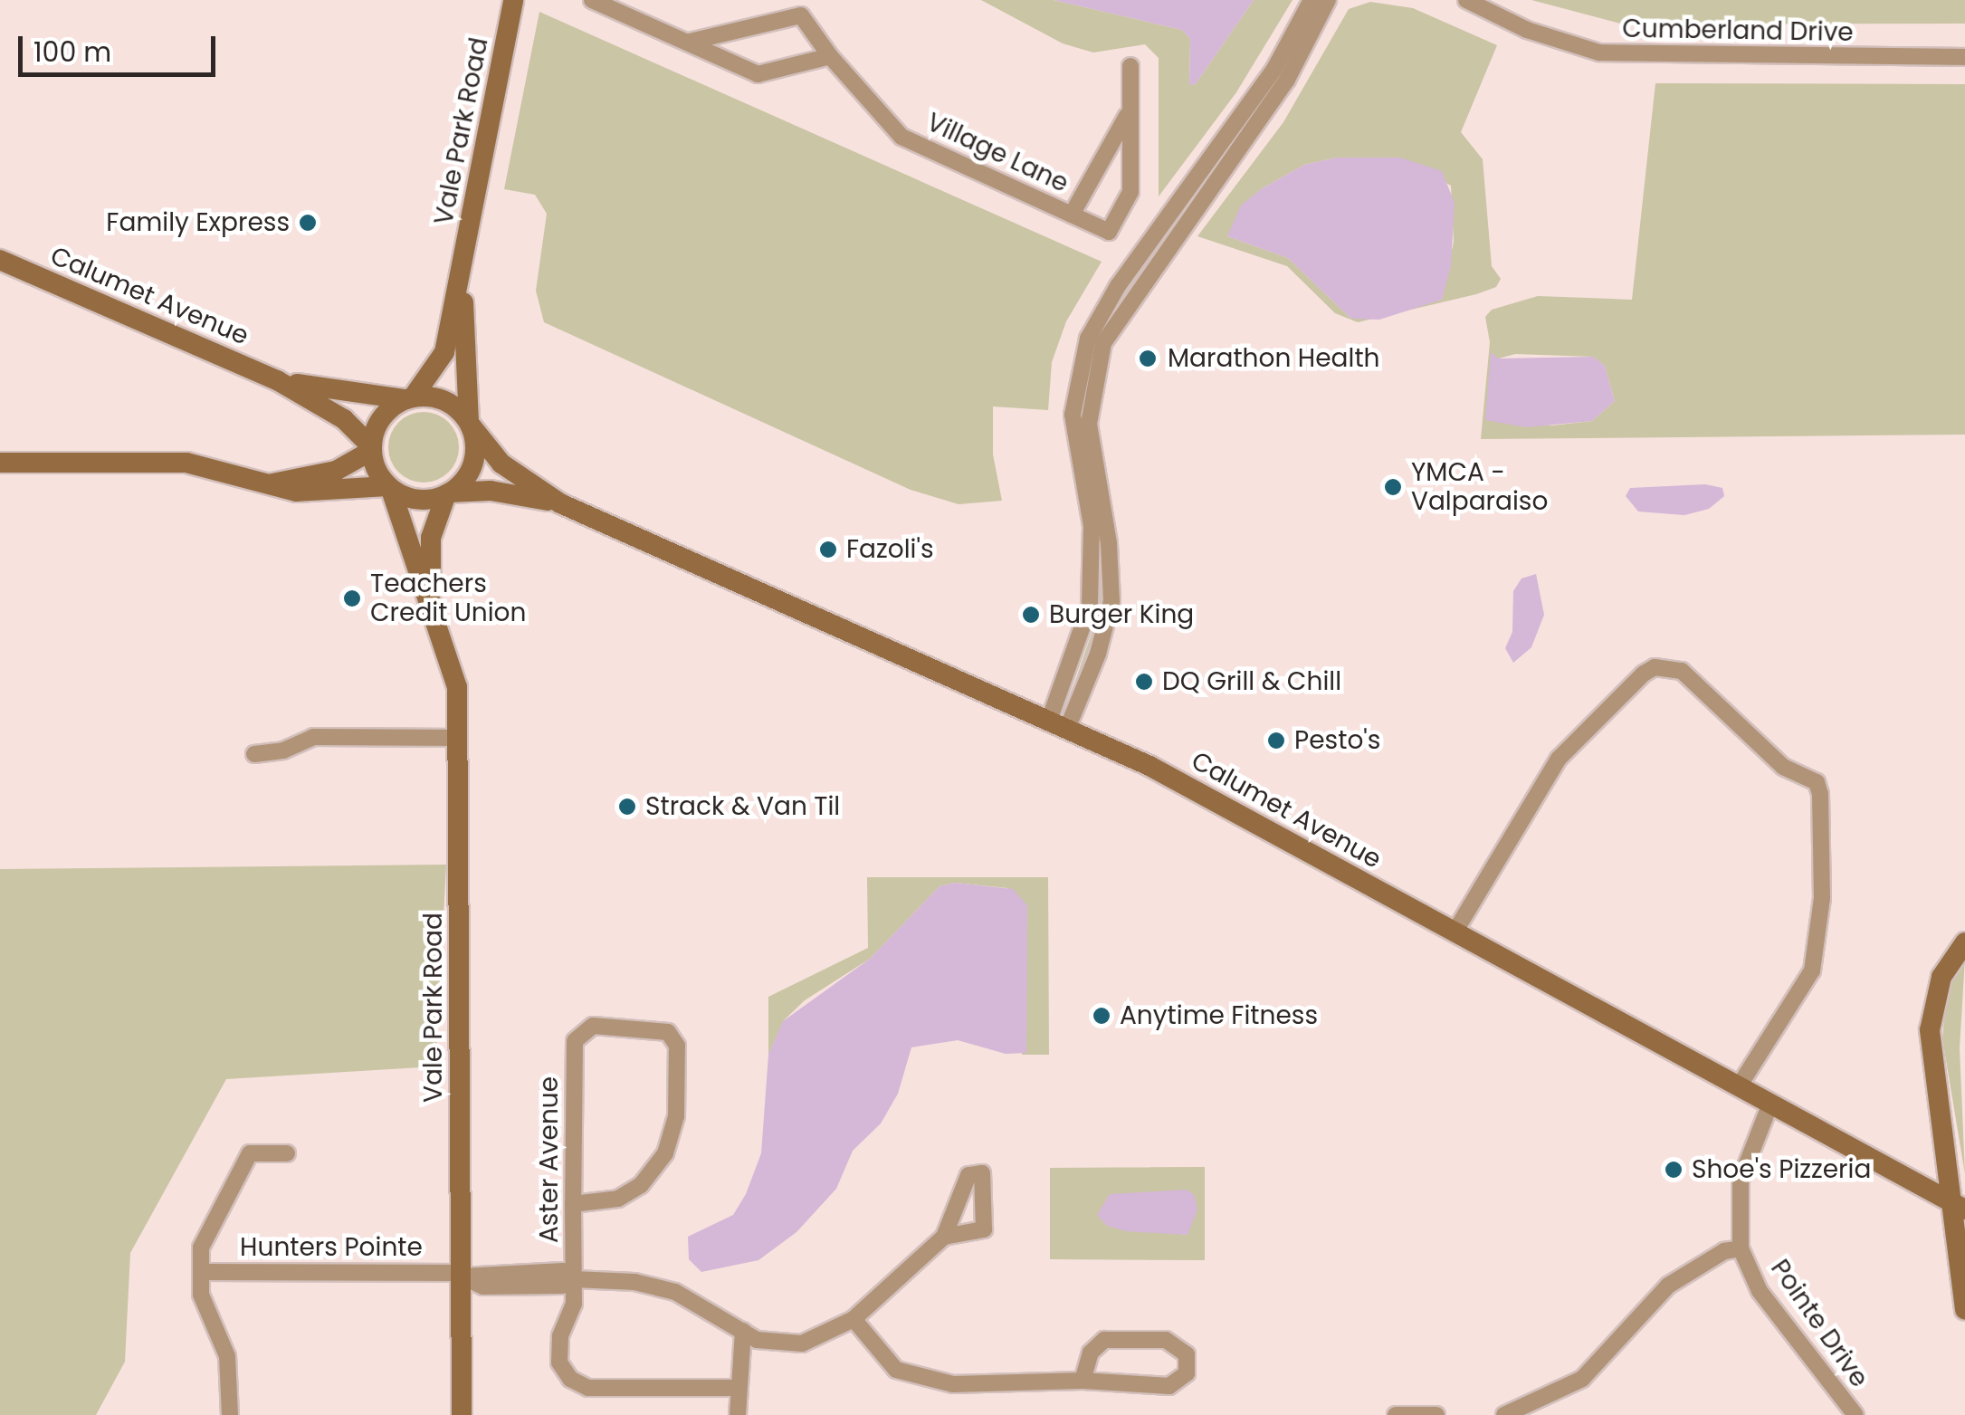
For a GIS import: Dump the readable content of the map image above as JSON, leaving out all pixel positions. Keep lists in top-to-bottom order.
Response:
{
  "streets": {
    "main road": ["Vale Park Road", "Calumet Avenue"],
    "street": [
      "Cumberland Drive",
      "Village Lane",
      "Aster Avenue",
      "Hunters Pointe",
      "Pointe Drive"
    ]
  },
  "crossings": [
    ["Vale Park Road", "Calumet Avenue"],
    ["Vale Park Road", "Hunters Pointe"],
    ["Calumet Avenue", "Pointe Drive"],
    ["Aster Avenue", "Hunters Pointe"]
  ],
  "places": [
    "Family Express",
    "Marathon Health",
    "YMCA - Valparaiso",
    "Fazoli's",
    "Teachers Credit Union",
    "Burger King",
    "DQ Grill & Chill",
    "Pesto's",
    "Strack & Van Til",
    "Anytime Fitness",
    "Shoe's Pizzeria"
  ],
  "scale_bar": "100 m"
}
